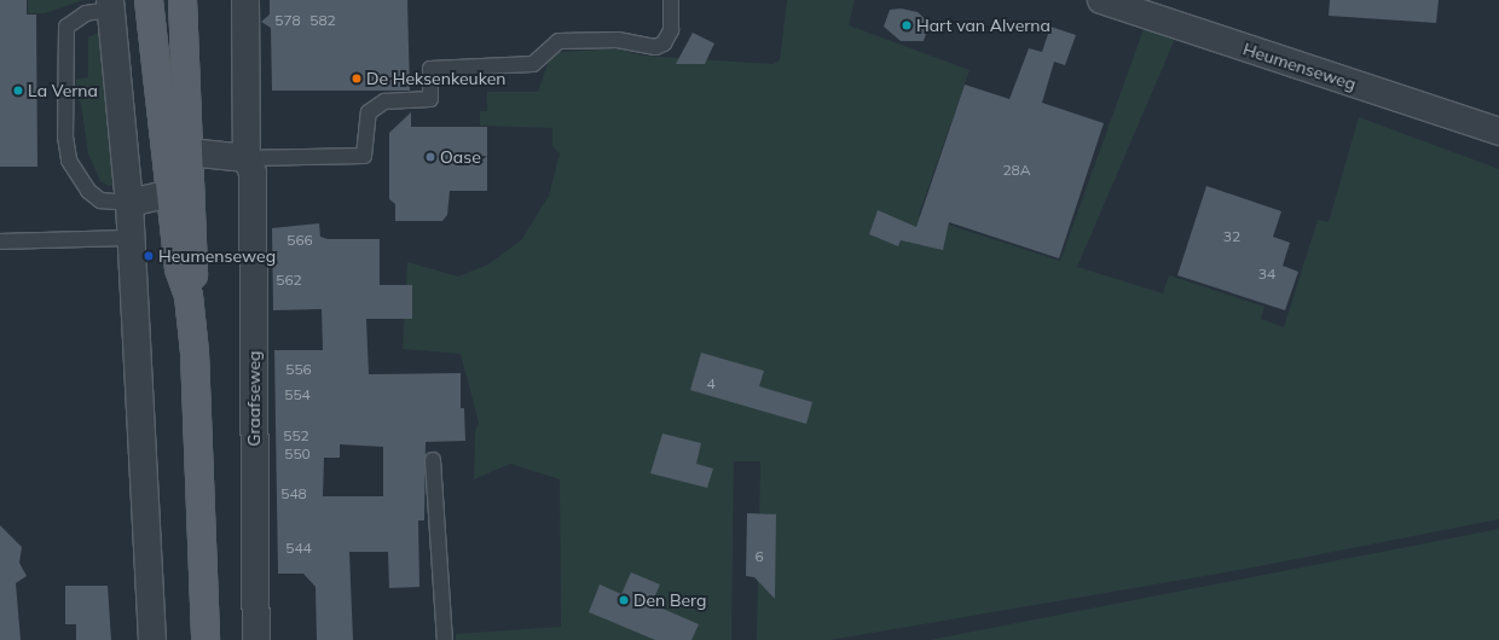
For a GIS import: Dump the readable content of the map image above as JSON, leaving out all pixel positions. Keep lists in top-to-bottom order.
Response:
{
  "streets": {
    "street": ["Heumenseweg", "Graafseweg"]
  },
  "places": [
    "Hart van Alverna",
    "De Heksenkeuken",
    "La Verna",
    "Oase",
    "Heumenseweg",
    "Den Berg"
  ],
  "house_numbers": [
    "578",
    "582",
    "28A",
    "32",
    "566",
    "34",
    "562",
    "556",
    "4",
    "554",
    "552",
    "550",
    "548",
    "544",
    "6"
  ]
}
